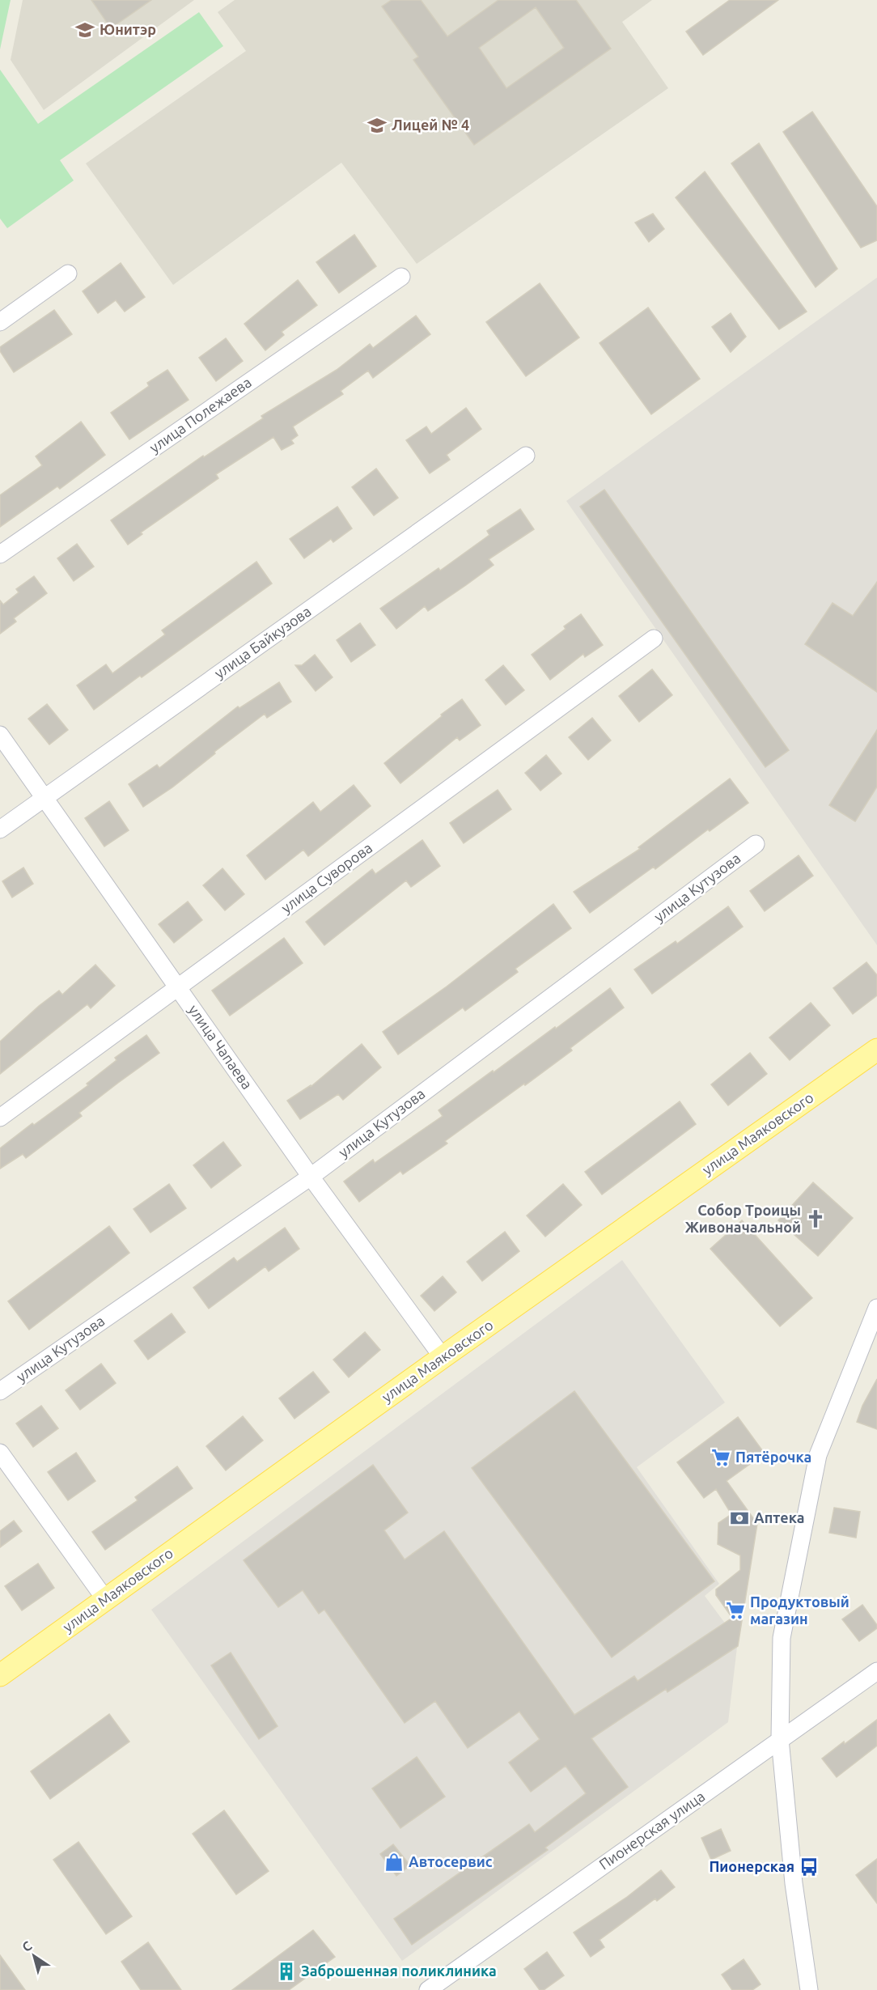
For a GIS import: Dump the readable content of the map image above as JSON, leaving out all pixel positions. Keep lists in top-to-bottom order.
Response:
{
  "streets": {
    "main road": ["улица Маяковского"],
    "street": [
      "улица Полежаева",
      "улица Байкузова",
      "улица Суворова",
      "улица Кутузова",
      "улица Чапаева",
      "Пионерская улица"
    ]
  },
  "crossings": [
    ["улица Байкузова", "улица Чапаева"],
    ["улица Суворова", "улица Чапаева"],
    ["улица Кутузова", "улица Чапаева"],
    ["улица Чапаева", "улица Маяковского"]
  ],
  "places": {
    "school or university": ["Юнитэр", "Лицей № 4"],
    "church": ["Собор Троицы Живоначальной"],
    "supermarket": ["Пятёрочка", "Продуктовый магазин"],
    "bank": ["Аптека"],
    "shop": ["Автосервис"],
    "bus stop": ["Пионерская"],
    "building": ["Заброшенная поликлиника"]
  },
  "north": "top left"
}
